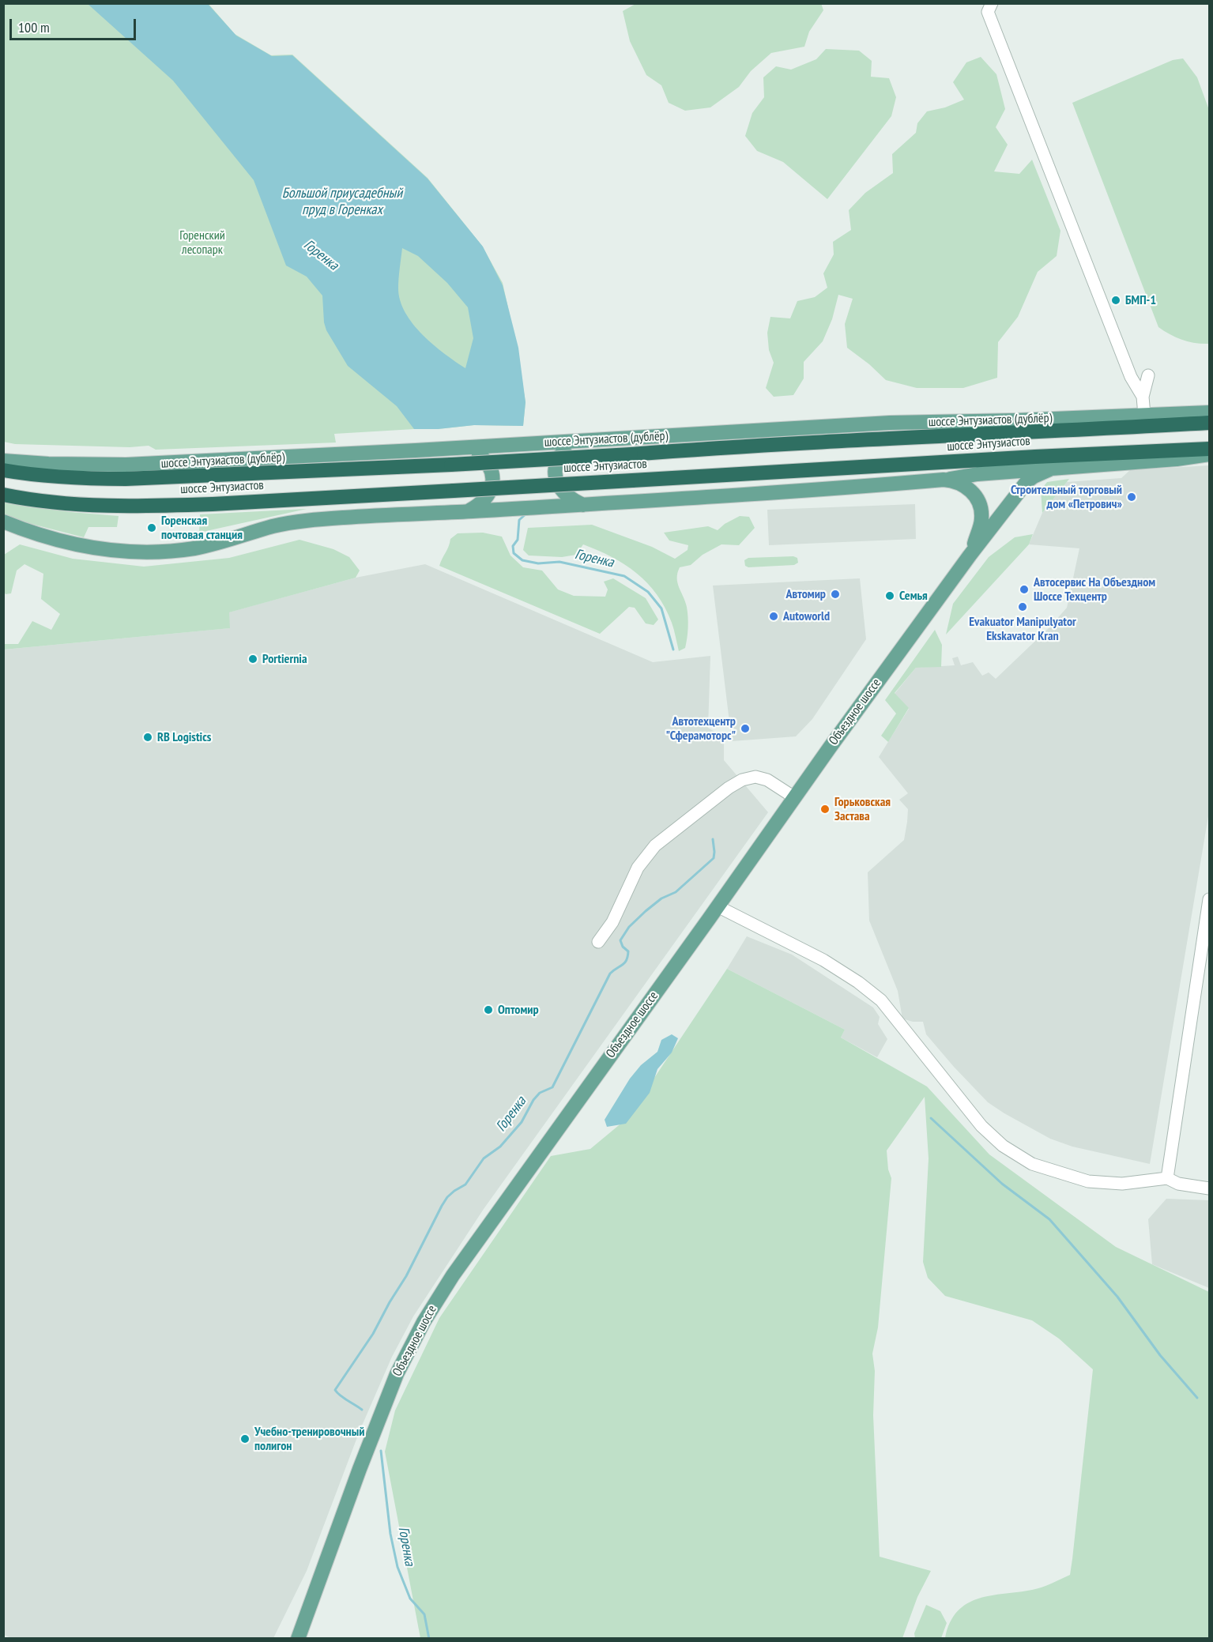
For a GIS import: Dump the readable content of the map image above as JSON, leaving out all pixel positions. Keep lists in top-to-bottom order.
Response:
{
  "streets": {
    "highway": ["шоссе Энтузиастов"],
    "main road": ["шоссе Энтузиастов (дублёр)", "Объездное шоссе"]
  },
  "water": ["Большой приусадебный пруд в Горенках", "Горенка"],
  "parks": ["Горенский лесопарк"],
  "places": [
    "БМП-1",
    "Строительный торговый дом «Петрович»",
    "Горенская почтовая станция",
    "Автосервис На Объездном Шоссе Техцентр",
    "Автомир",
    "Семья",
    "Evakuator Manipulyator Ekskavator Kran",
    "Autoworld",
    "Portiernia",
    "Автотехцентр \"Сферамоторс\"",
    "RB Logistics",
    "Горьковская Застава",
    "Оптомир",
    "Учебно-тренировочный полигон"
  ],
  "scale_bar": "100 m"
}
